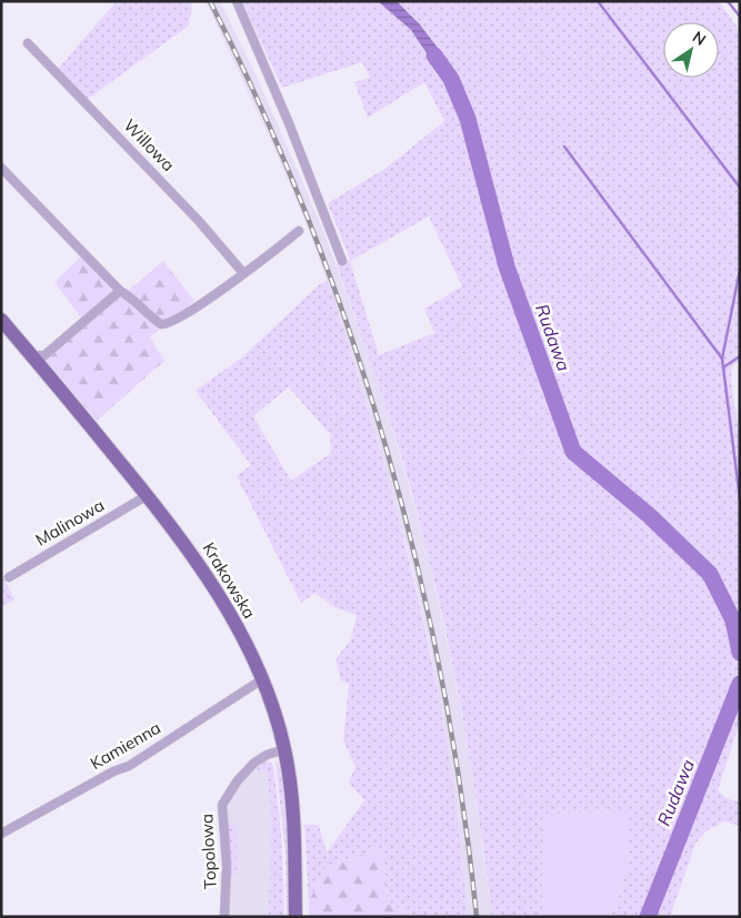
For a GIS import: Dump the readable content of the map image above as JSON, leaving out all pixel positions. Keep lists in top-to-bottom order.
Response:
{
  "streets": {
    "main road": ["Krakowska"],
    "street": [
      "Willowa",
      "Malinowa",
      "Kamienna",
      "Topolowa"
    ]
  },
  "crossings": [
    ["Malinowa", "Krakowska"],
    ["Krakowska", "Kamienna"],
    ["Krakowska", "Topolowa"]
  ],
  "water": ["Rudawa"],
  "north": "top right"
}
